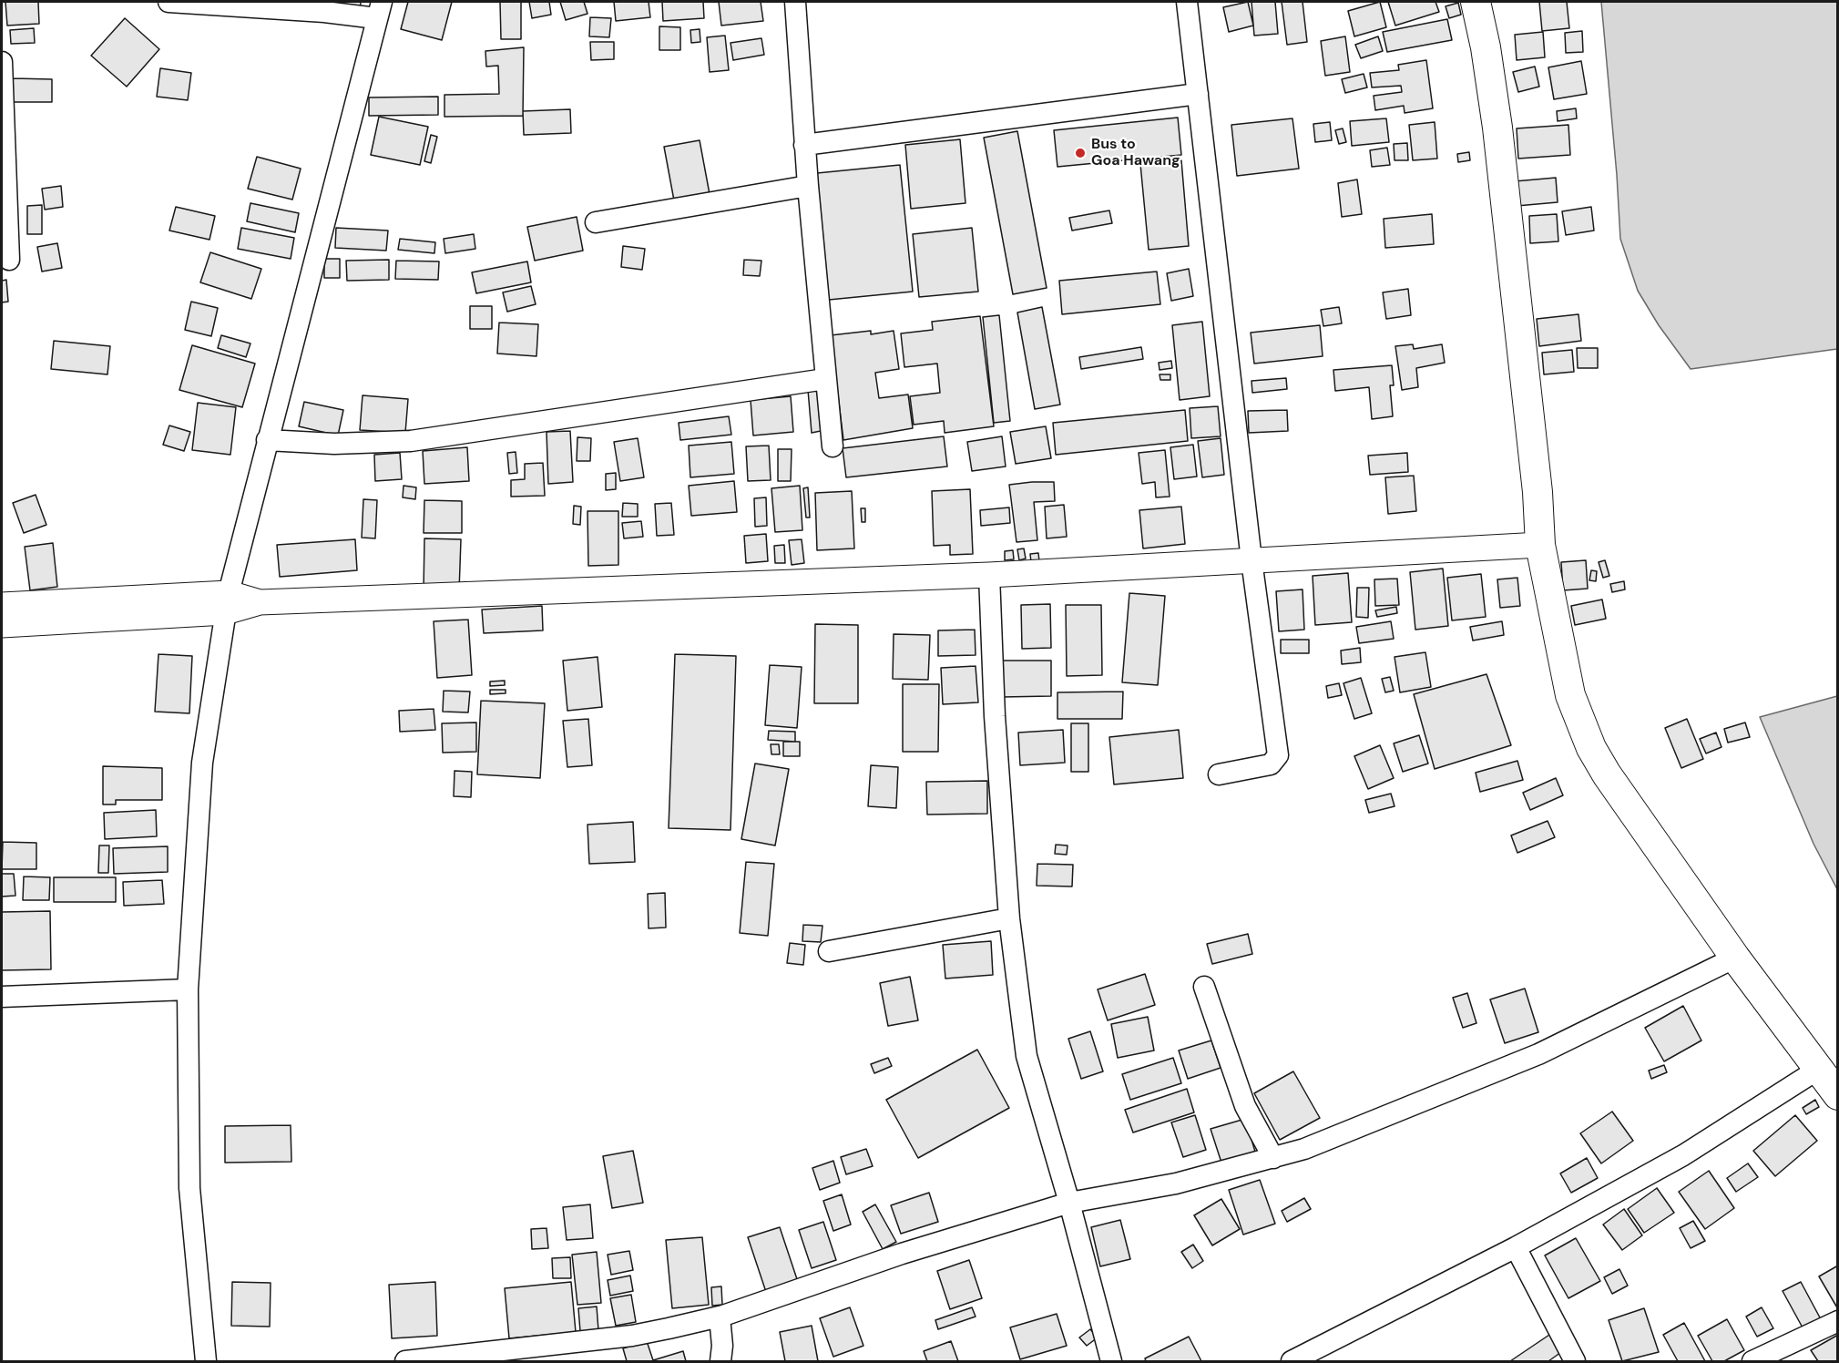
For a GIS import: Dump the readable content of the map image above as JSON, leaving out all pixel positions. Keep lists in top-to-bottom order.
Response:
{
  "places": ["Bus to Goa Hawang"]
}
